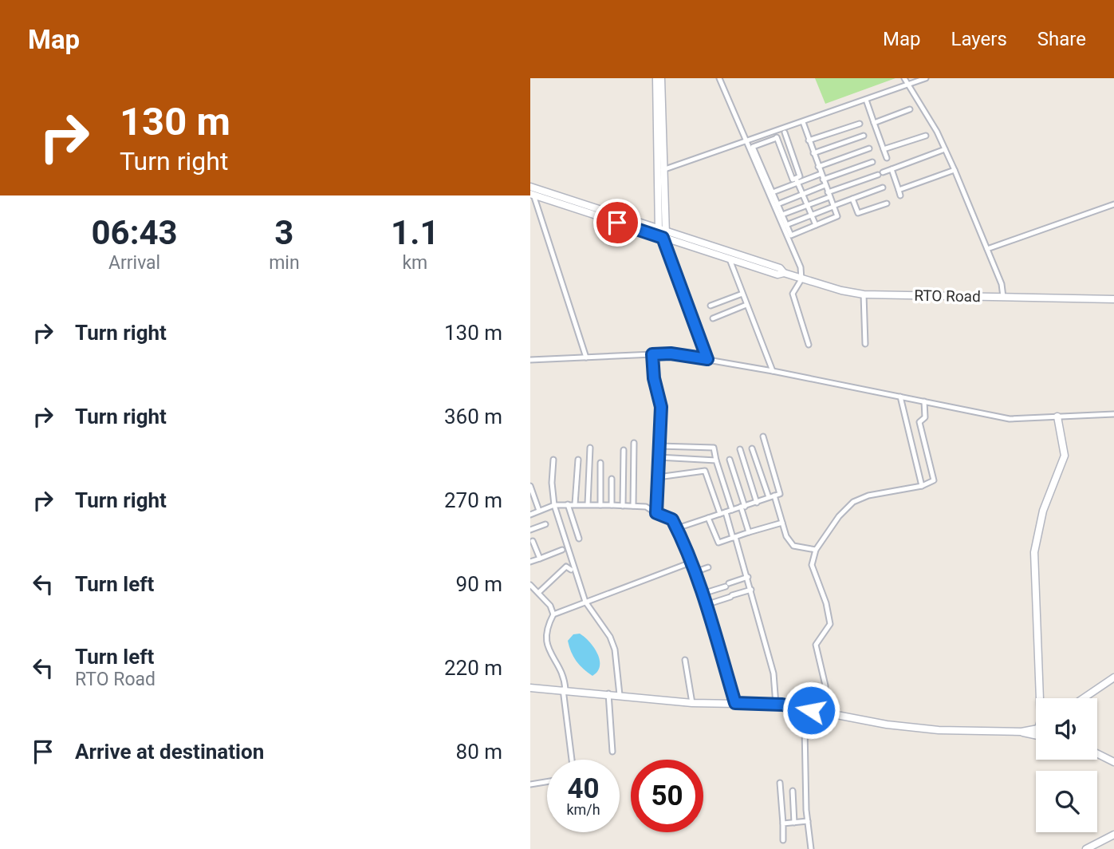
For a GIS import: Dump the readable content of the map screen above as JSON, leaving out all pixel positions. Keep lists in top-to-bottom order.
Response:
{
  "streets": {
    "street": ["RTO Road"]
  },
  "page": {
    "header": "Map",
    "nav": ["Map", "Layers", "Share"],
    "turn": ["130 m", "Turn right"],
    "eta": [
      "06:43",
      "Arrival",
      "3",
      "min",
      "1.1",
      "km"
    ],
    "list": [
      {
        "name": "Turn right",
        "value": "130 m"
      },
      {
        "name": "Turn right",
        "value": "360 m"
      },
      {
        "name": "Turn right",
        "value": "270 m"
      },
      {
        "name": "Turn left",
        "value": "90 m"
      },
      {
        "name": "Turn left",
        "note": "RTO Road",
        "value": "220 m"
      },
      {
        "name": "Arrive at destination",
        "value": "80 m"
      }
    ],
    "speed": "40 km/h",
    "limit": "50"
  }
}
